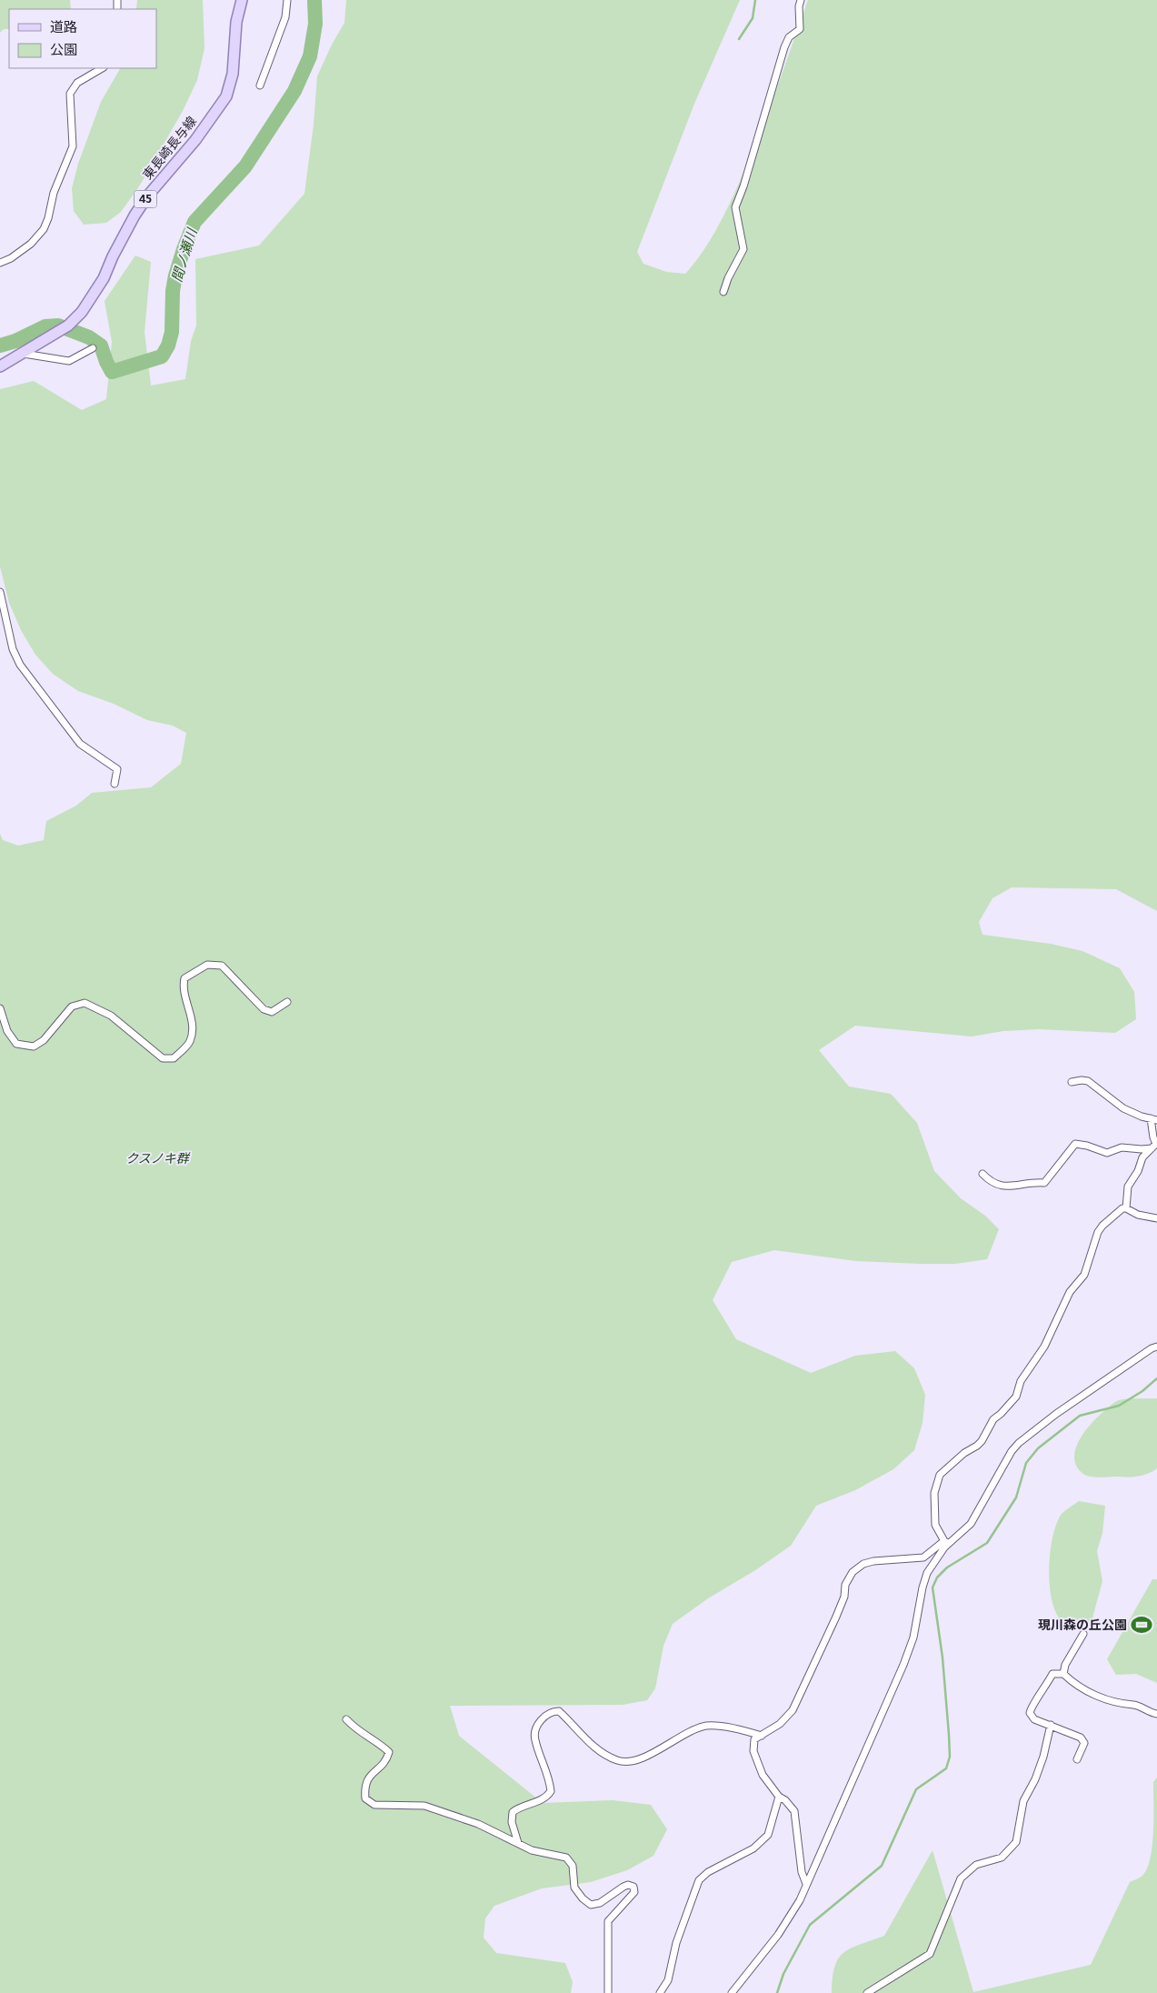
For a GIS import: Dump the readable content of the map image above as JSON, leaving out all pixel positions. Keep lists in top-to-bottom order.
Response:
{
  "streets": {
    "main road": ["東長崎長与線", "45"]
  },
  "water": ["間ノ瀬川"],
  "parks": ["クスノキ群"],
  "places": {
    "sports": ["現川森の丘公園"]
  },
  "legend": ["道路", "公園"]
}
